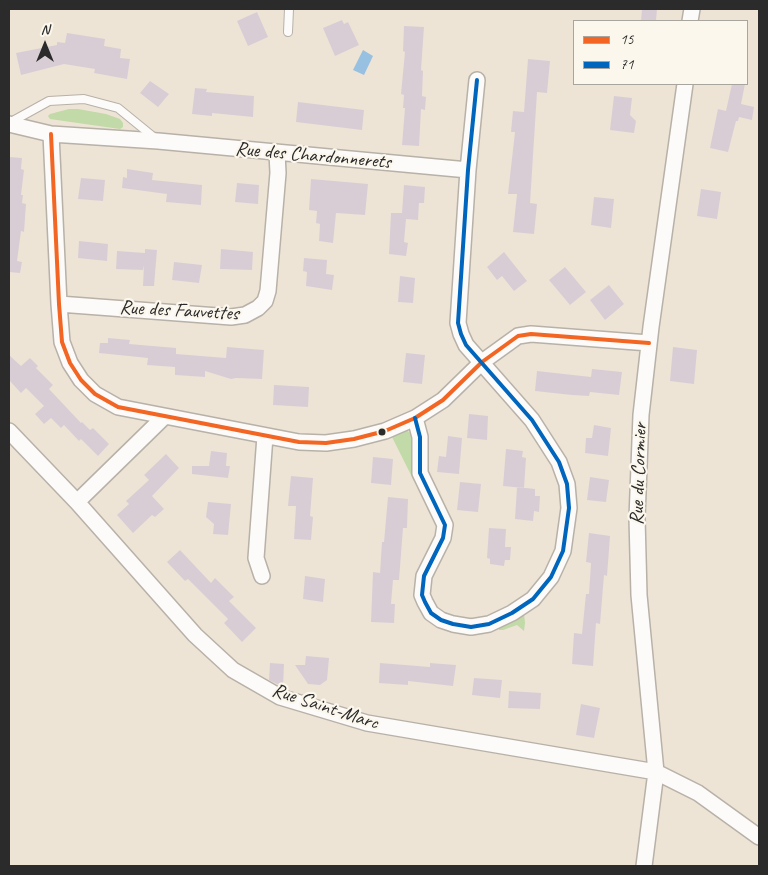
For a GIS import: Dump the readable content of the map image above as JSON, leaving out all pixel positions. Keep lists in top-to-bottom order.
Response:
{
  "streets": {
    "street": [
      "Rue des Chardonnerets",
      "Rue des Fauvettes",
      "Rue du Cormier",
      "Rue Saint-Marc"
    ]
  },
  "crossings": [
    ["Rue des Chardonnerets", "Rue des Fauvettes"],
    ["Rue du Cormier", "Rue Saint-Marc"]
  ],
  "lines": ["transit line 71", "transit line 15"],
  "legend": ["15", "71"],
  "north": "top"
}
